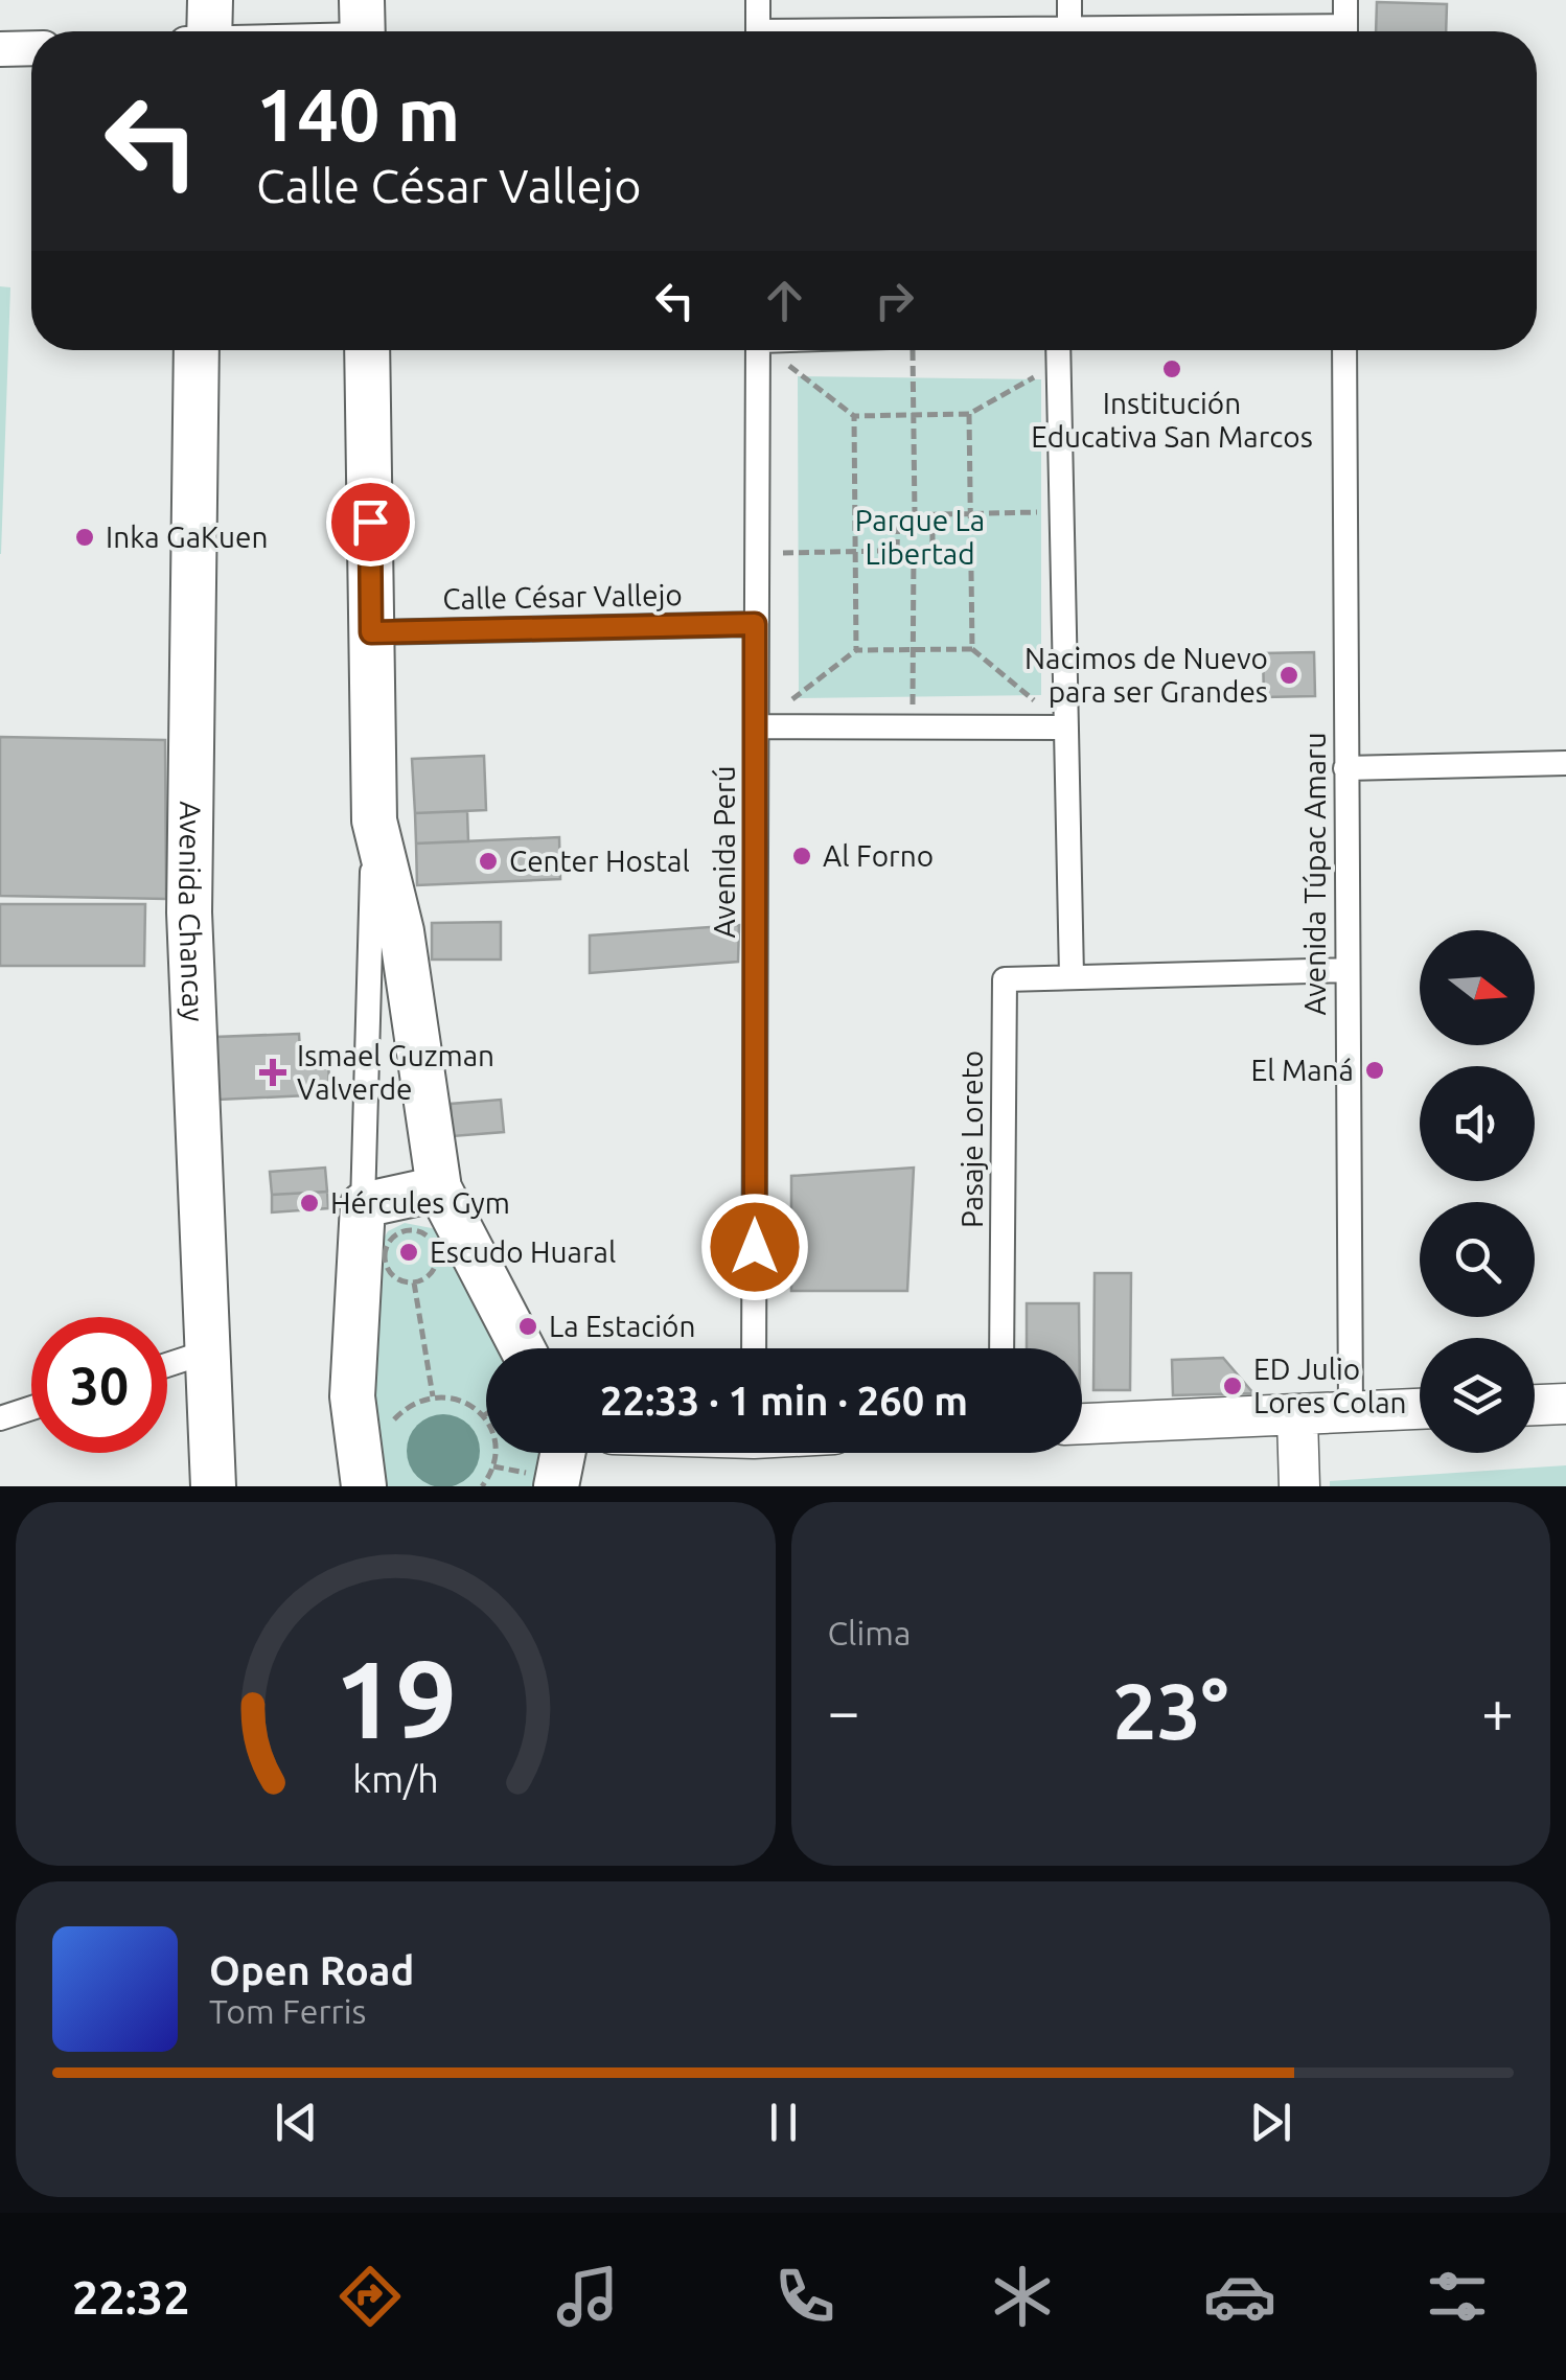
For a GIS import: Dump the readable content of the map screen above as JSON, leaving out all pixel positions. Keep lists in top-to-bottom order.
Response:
{
  "streets": {
    "highway": ["Avenida Chancay"],
    "street": [
      "Calle César Vallejo",
      "Avenida Perú",
      "Avenida Túpac Amaru",
      "Pasaje Loreto"
    ]
  },
  "crossings": [
    ["Calle César Vallejo", "Avenida Perú"]
  ],
  "parks": ["Parque La Libertad"],
  "places": {
    "other": [
      "Institución Educativa San Marcos",
      "Inka GaKuen",
      "Nacimos de Nuevo para ser Grandes",
      "Al Forno",
      "Center Hostal",
      "El Maná",
      "Hércules Gym",
      "Escudo Huaral",
      "La Estación",
      "ED Julio Lores Colan"
    ],
    "health": ["Ismael Guzman Valverde"]
  },
  "north": "right",
  "page": {
    "turn": ["140 m", "Calle César Vallejo"],
    "limit": "30",
    "trip": "22:33 · 1 min · 260 m",
    "tile": "Clima",
    "heat": ["−", "23°", "+"],
    "song": ["Open Road", "Tom Ferris"],
    "tabs": "22:32",
    "gauge": ["19", "km/h"]
  }
}
